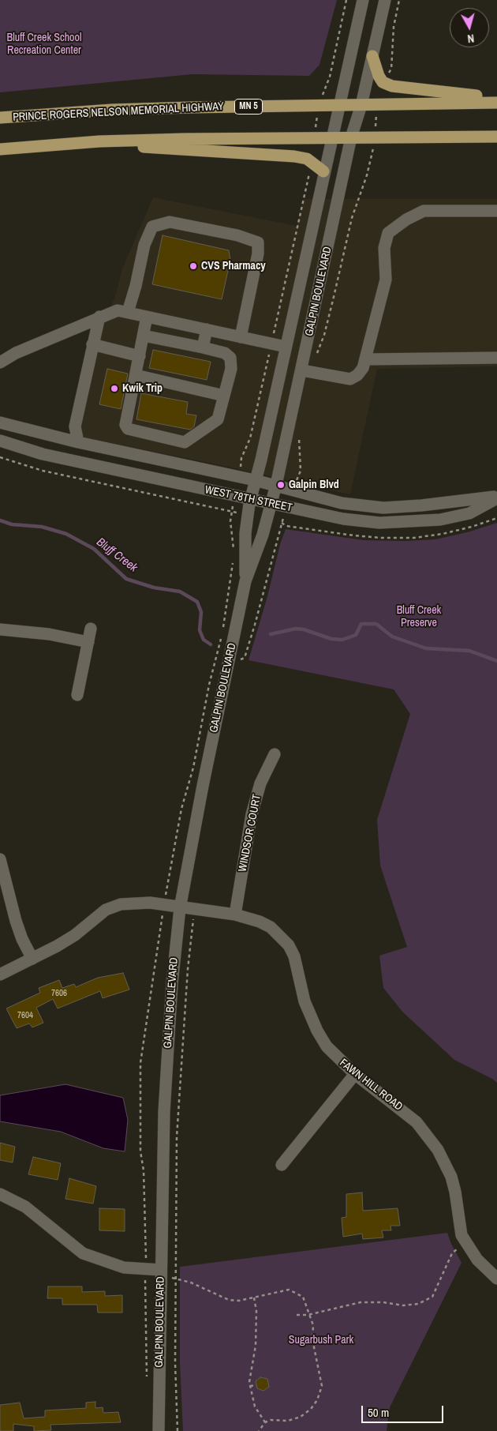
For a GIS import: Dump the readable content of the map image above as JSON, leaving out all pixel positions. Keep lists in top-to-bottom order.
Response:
{
  "streets": {
    "main road": ["MN 5", "PRINCE ROGERS NELSON MEMORIAL HIGHWAY"],
    "street": [
      "GALPIN BOULEVARD",
      "WEST 78TH STREET",
      "WINDSOR COURT",
      "FAWN HILL ROAD"
    ]
  },
  "crossings": [
    ["PRINCE ROGERS NELSON MEMORIAL HIGHWAY", "GALPIN BOULEVARD"],
    ["GALPIN BOULEVARD", "WEST 78TH STREET"],
    ["GALPIN BOULEVARD", "FAWN HILL ROAD"],
    ["WINDSOR COURT", "FAWN HILL ROAD"]
  ],
  "water": ["Bluff Creek"],
  "parks": ["Bluff Creek School Recreation Center", "Bluff Creek Preserve", "Sugarbush Park"],
  "places": ["CVS Pharmacy", "Kwik Trip", "Galpin Blvd"],
  "house_numbers": ["7606", "7604"],
  "scale_bar": "50 m",
  "north": "bottom"
}
